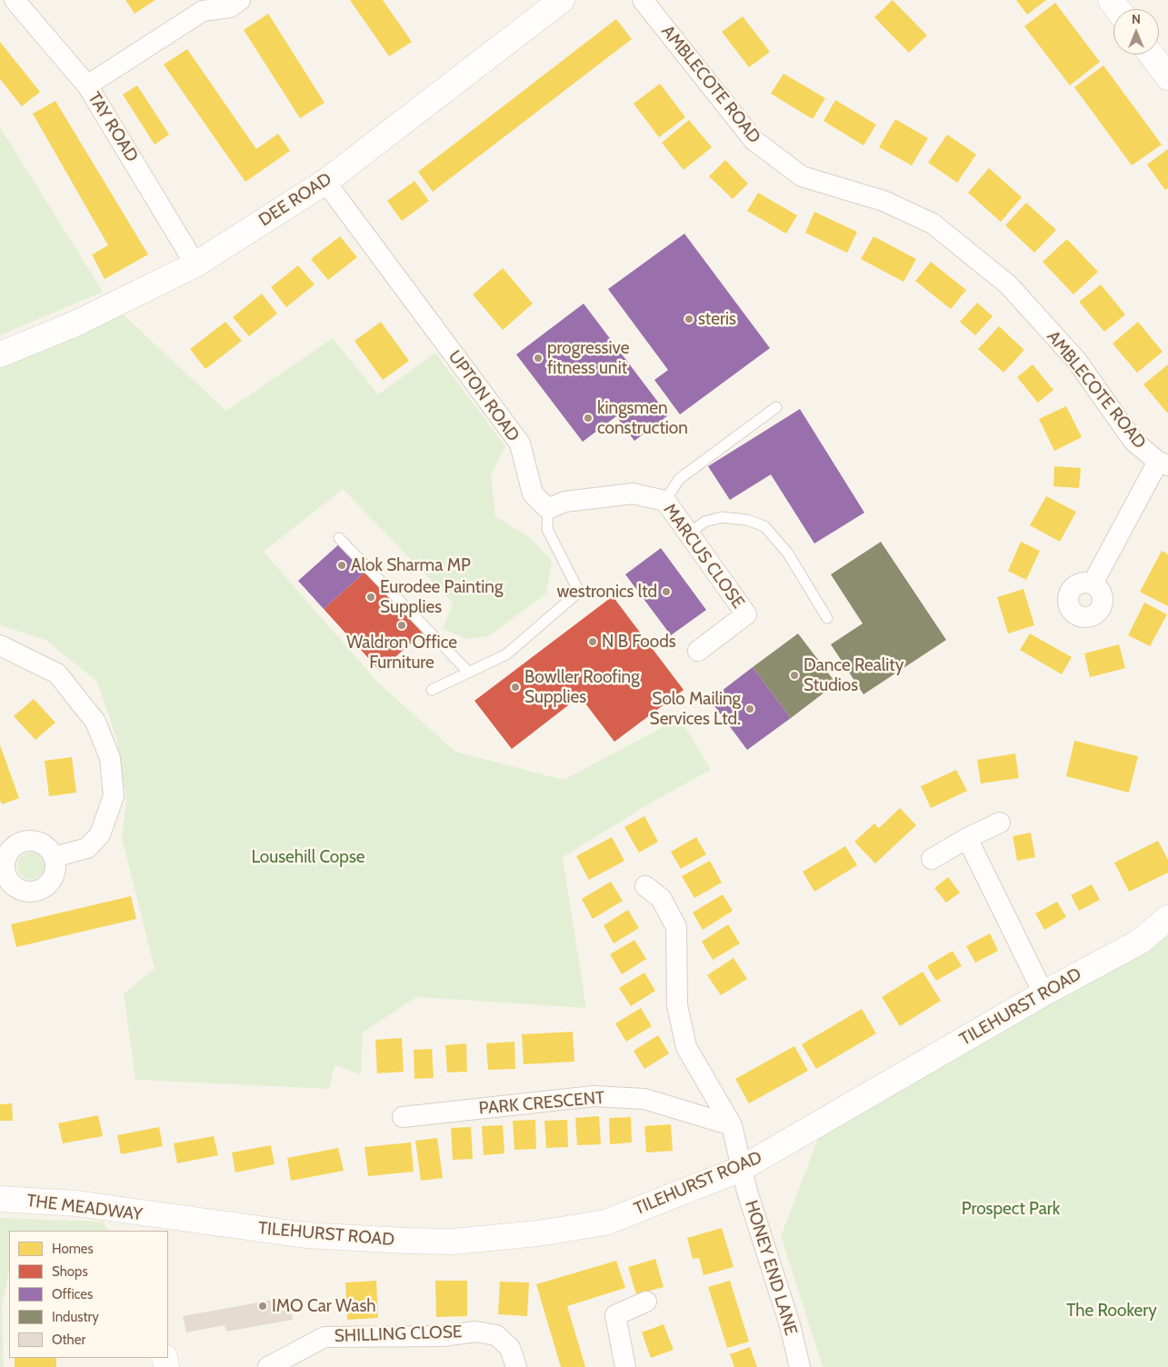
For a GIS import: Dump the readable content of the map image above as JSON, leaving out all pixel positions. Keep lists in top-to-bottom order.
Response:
{
  "streets": {
    "street": [
      "AMBLECOTE ROAD",
      "TAY ROAD",
      "DEE ROAD",
      "UPTON ROAD",
      "MARCUS CLOSE",
      "TILEHURST ROAD",
      "PARK CRESCENT",
      "THE MEADWAY",
      "HONEY END LANE",
      "SHILLING CLOSE"
    ]
  },
  "crossings": [
    ["TAY ROAD", "DEE ROAD"],
    ["DEE ROAD", "UPTON ROAD"],
    ["UPTON ROAD", "MARCUS CLOSE"],
    ["TILEHURST ROAD", "THE MEADWAY"],
    ["TILEHURST ROAD", "HONEY END LANE"],
    ["PARK CRESCENT", "HONEY END LANE"]
  ],
  "parks": ["Lousehill Copse", "Prospect Park", "The Rookery"],
  "places": [
    "steris",
    "progressive fitness unit",
    "kingsmen construction",
    "Alok Sharma MP",
    "westronics ltd",
    "Eurodee Painting Supplies",
    "Waldron Office Furniture",
    "N B Foods",
    "Dance Reality Studios",
    "Bowller Roofing Supplies",
    "Solo Mailing Services Ltd.",
    "IMO Car Wash"
  ],
  "legend": [
    "Homes",
    "Shops",
    "Offices",
    "Industry",
    "Other"
  ],
  "north": "top"
}
